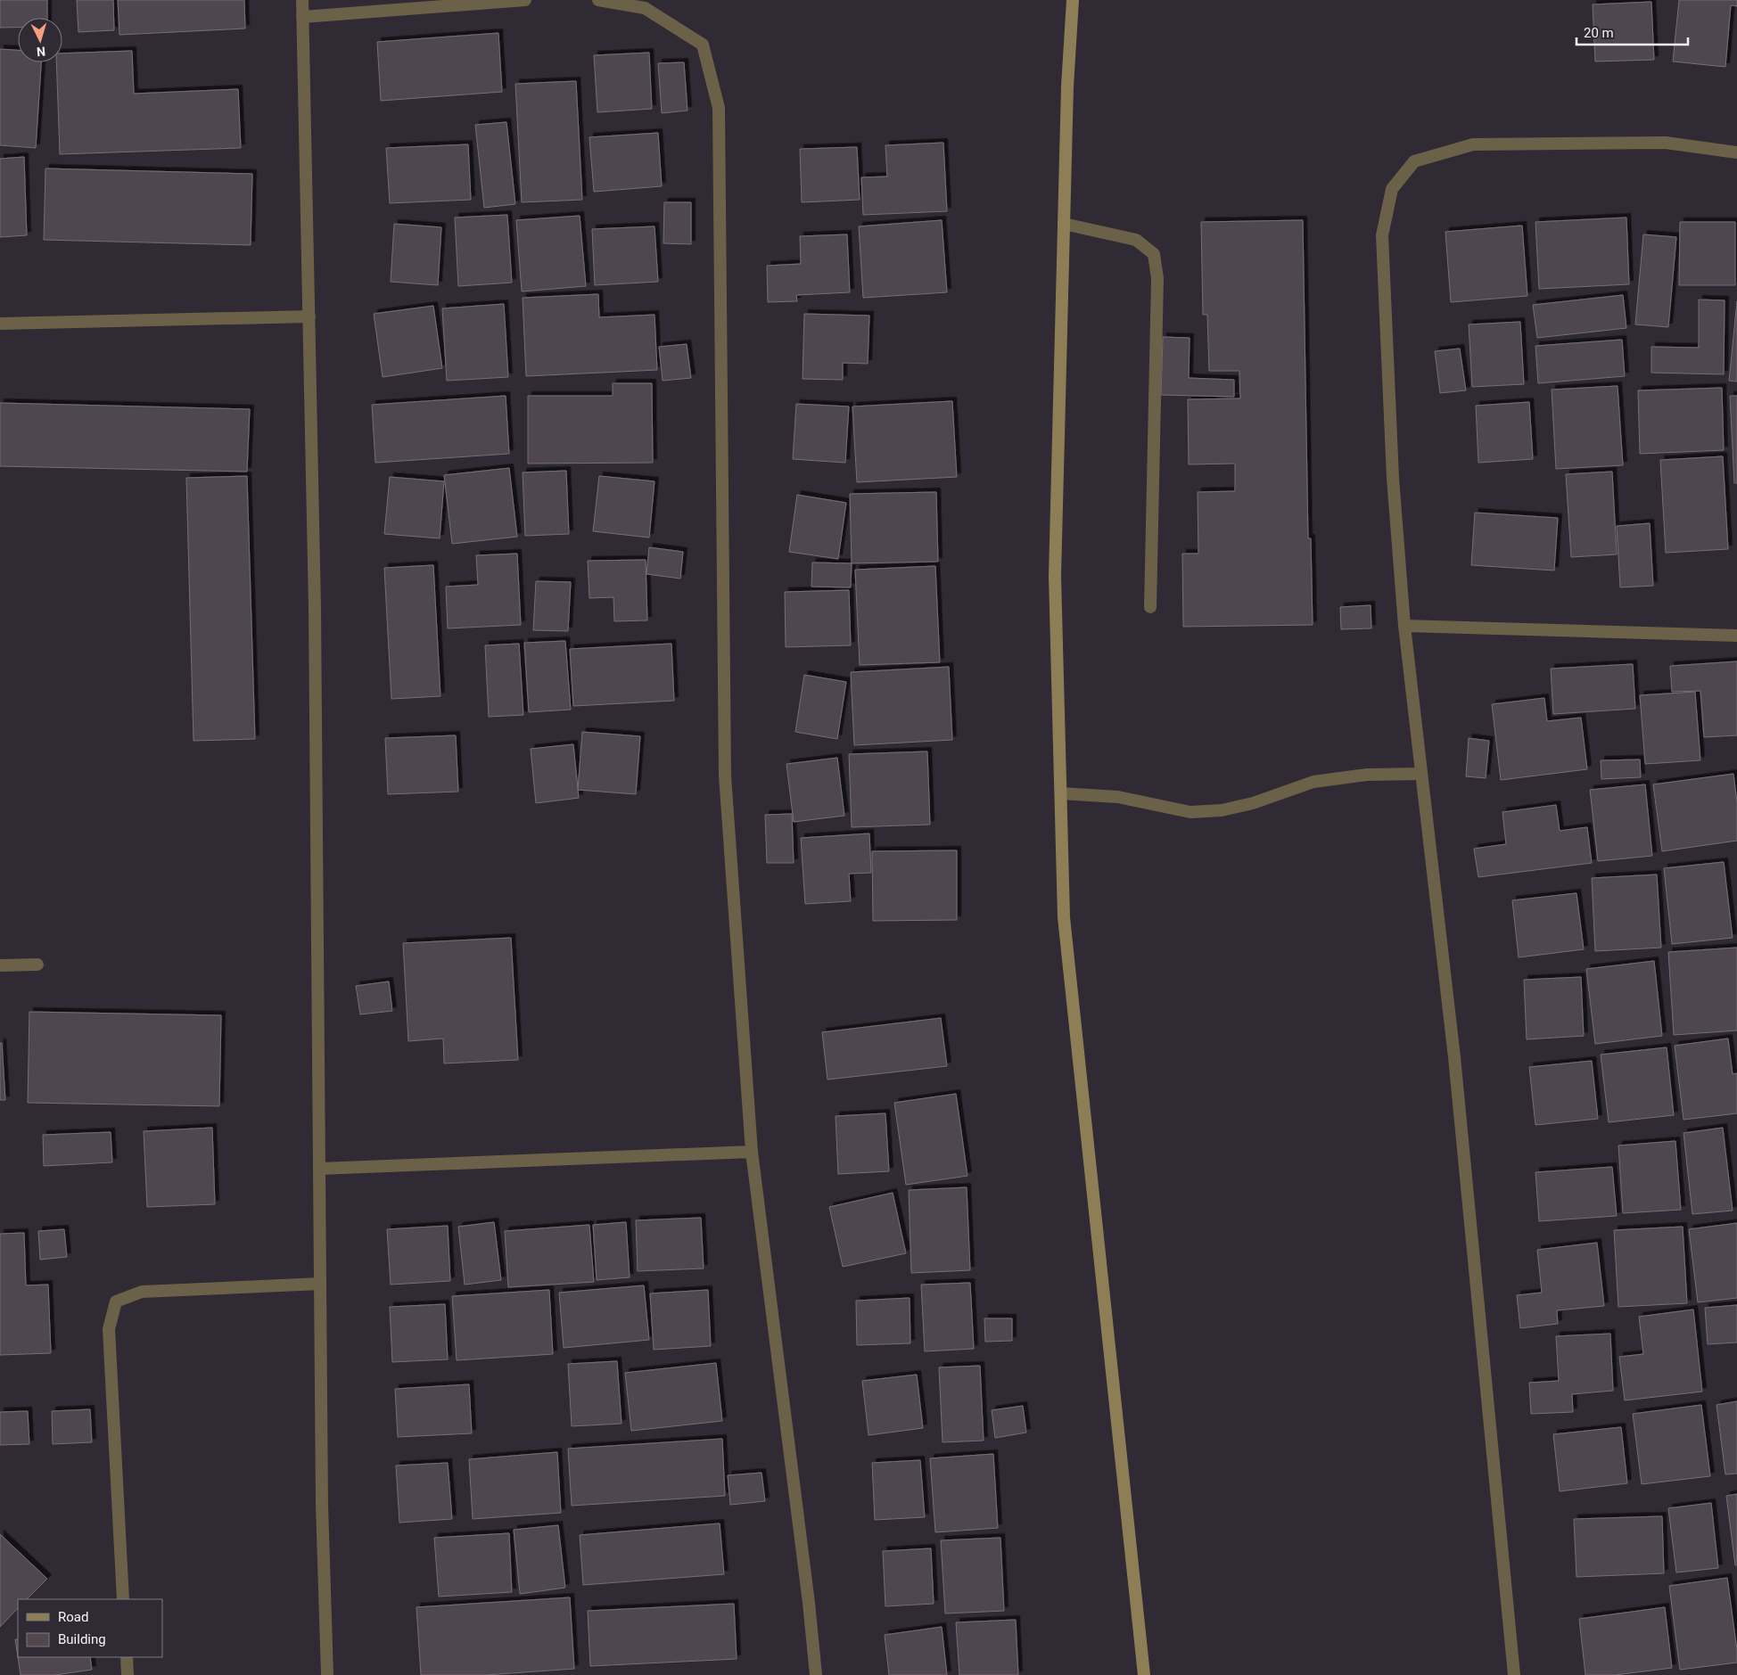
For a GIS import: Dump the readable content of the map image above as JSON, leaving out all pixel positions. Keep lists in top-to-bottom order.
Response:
{
  "legend": ["Road", "Building"],
  "scale_bar": "20 m",
  "north": "bottom"
}
